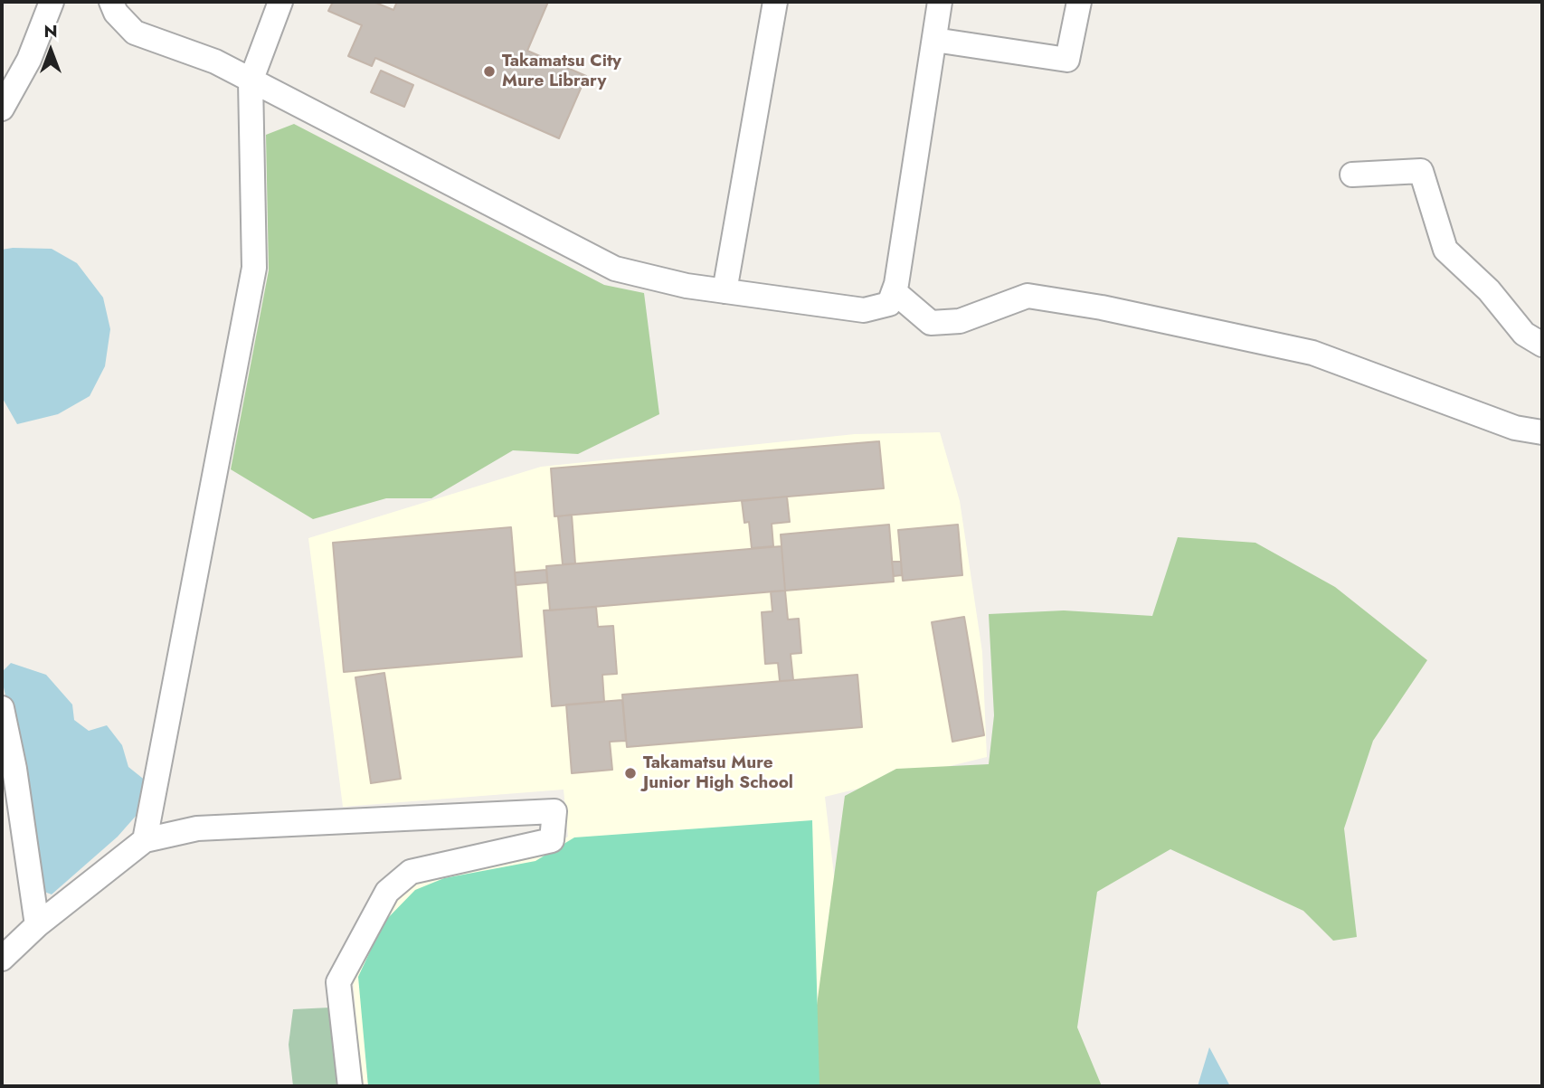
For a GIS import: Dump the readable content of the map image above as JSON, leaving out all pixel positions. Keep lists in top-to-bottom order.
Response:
{
  "places": ["Takamatsu City Mure Library", "Takamatsu Mure Junior High School"],
  "north": "top"
}
